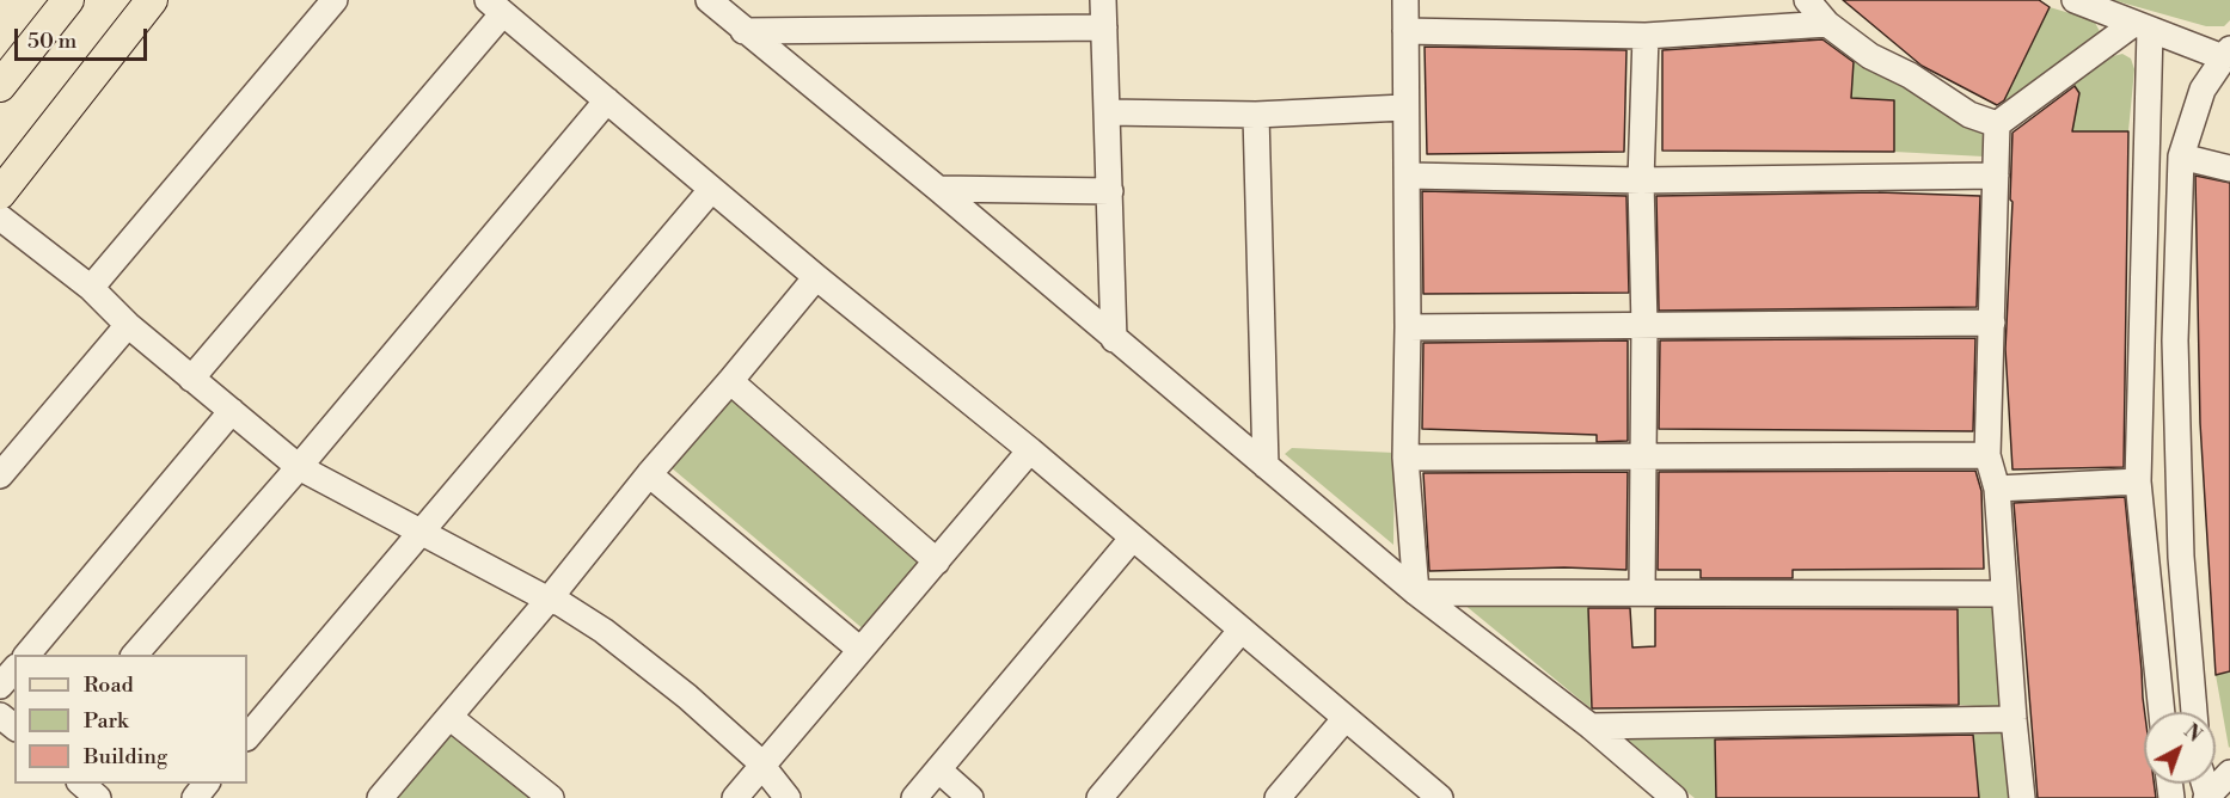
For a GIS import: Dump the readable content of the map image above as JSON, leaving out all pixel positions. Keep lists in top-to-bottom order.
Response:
{
  "legend": ["Road", "Park", "Building"],
  "scale_bar": "50 m",
  "north": "top right"
}
